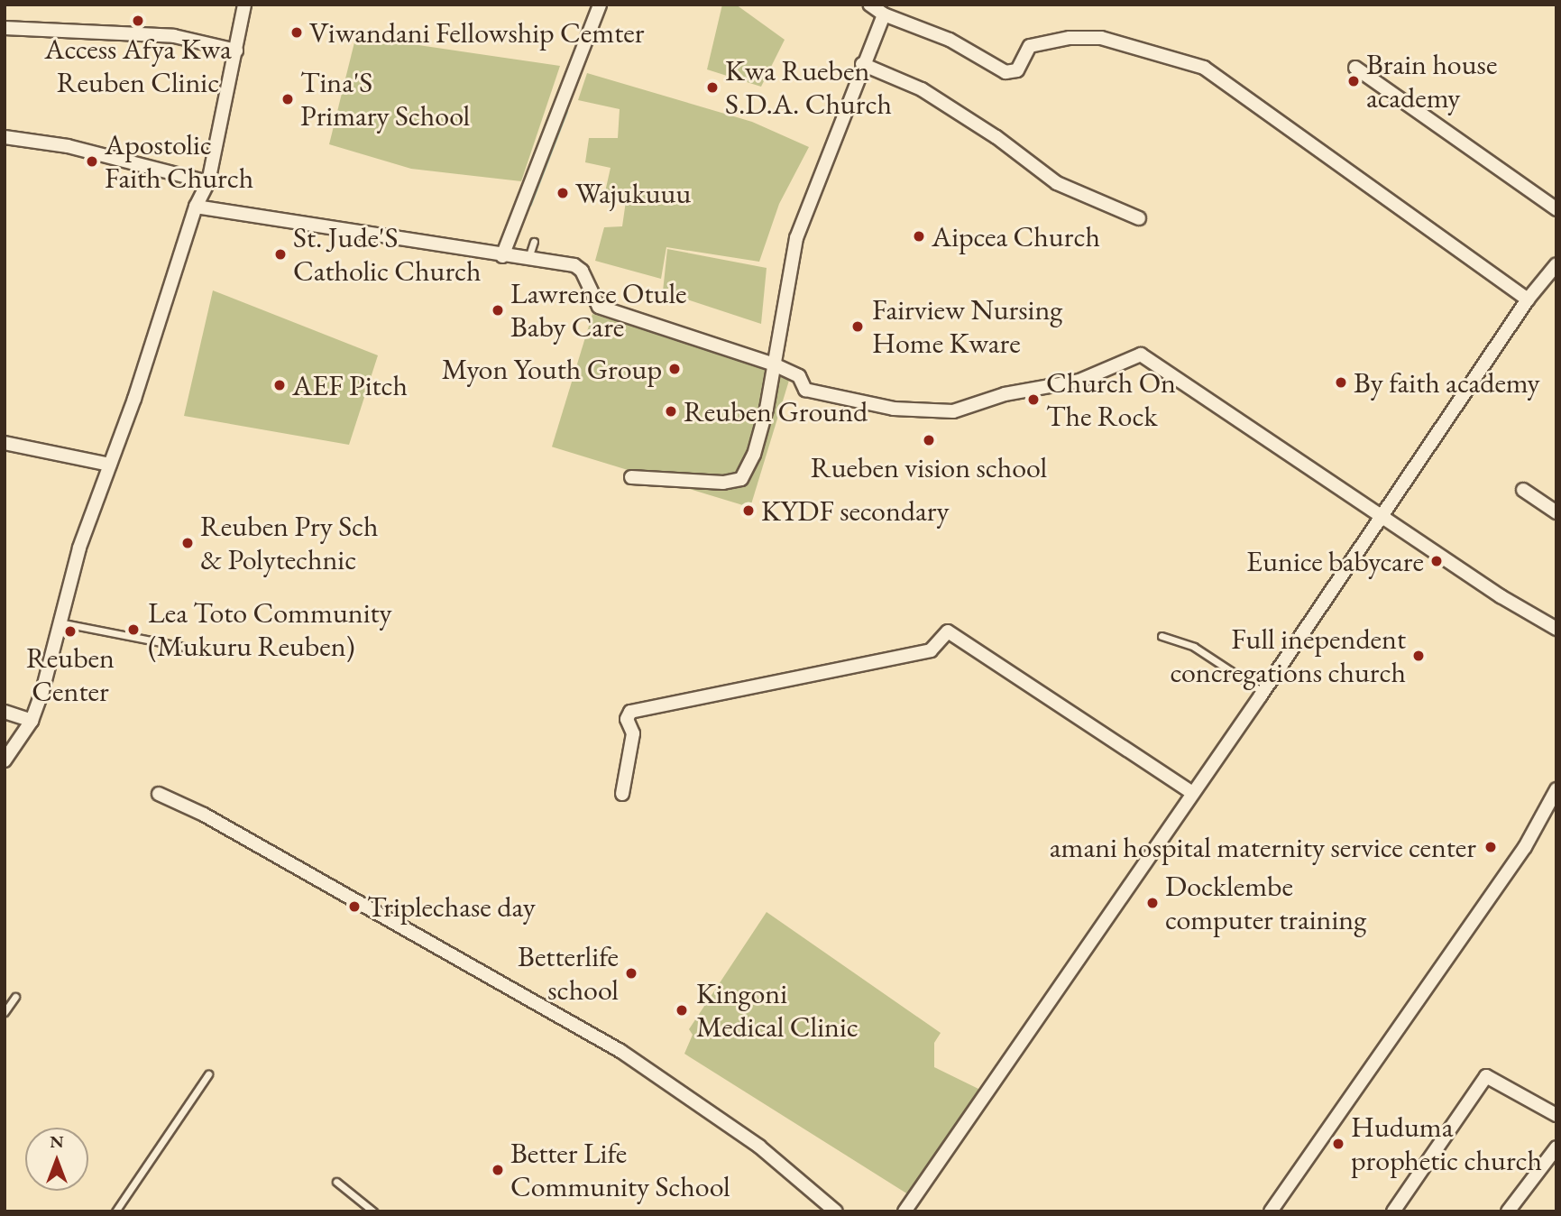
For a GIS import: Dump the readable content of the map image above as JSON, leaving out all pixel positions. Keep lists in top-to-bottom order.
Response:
{
  "places": [
    "Access Afya Kwa Reuben Clinic",
    "Viwandani Fellowship Cemter",
    "Brain house academy",
    "Kwa Rueben S.D.A. Church",
    "Tina'S Primary School",
    "Apostolic Faith Church",
    "Wajukuuu",
    "Aipcea Church",
    "St. Jude'S Catholic Church",
    "Lawrence Otule Baby Care",
    "Fairview Nursing Home Kware",
    "Myon Youth Group",
    "By faith academy",
    "AEF Pitch",
    "Church On The Rock",
    "Reuben Ground",
    "Rueben vision school",
    "KYDF secondary",
    "Reuben Pry Sch & Polytechnic",
    "Eunice babycare",
    "Lea Toto Community (Mukuru Reuben)",
    "Reuben Center",
    "Full inependent concregations church",
    "amani hospital maternity service center",
    "Docklembe computer training",
    "Triplechase day",
    "Betterlife school",
    "Kingoni Medical Clinic",
    "Huduma prophetic church",
    "Better Life Community School"
  ],
  "north": "top"
}
